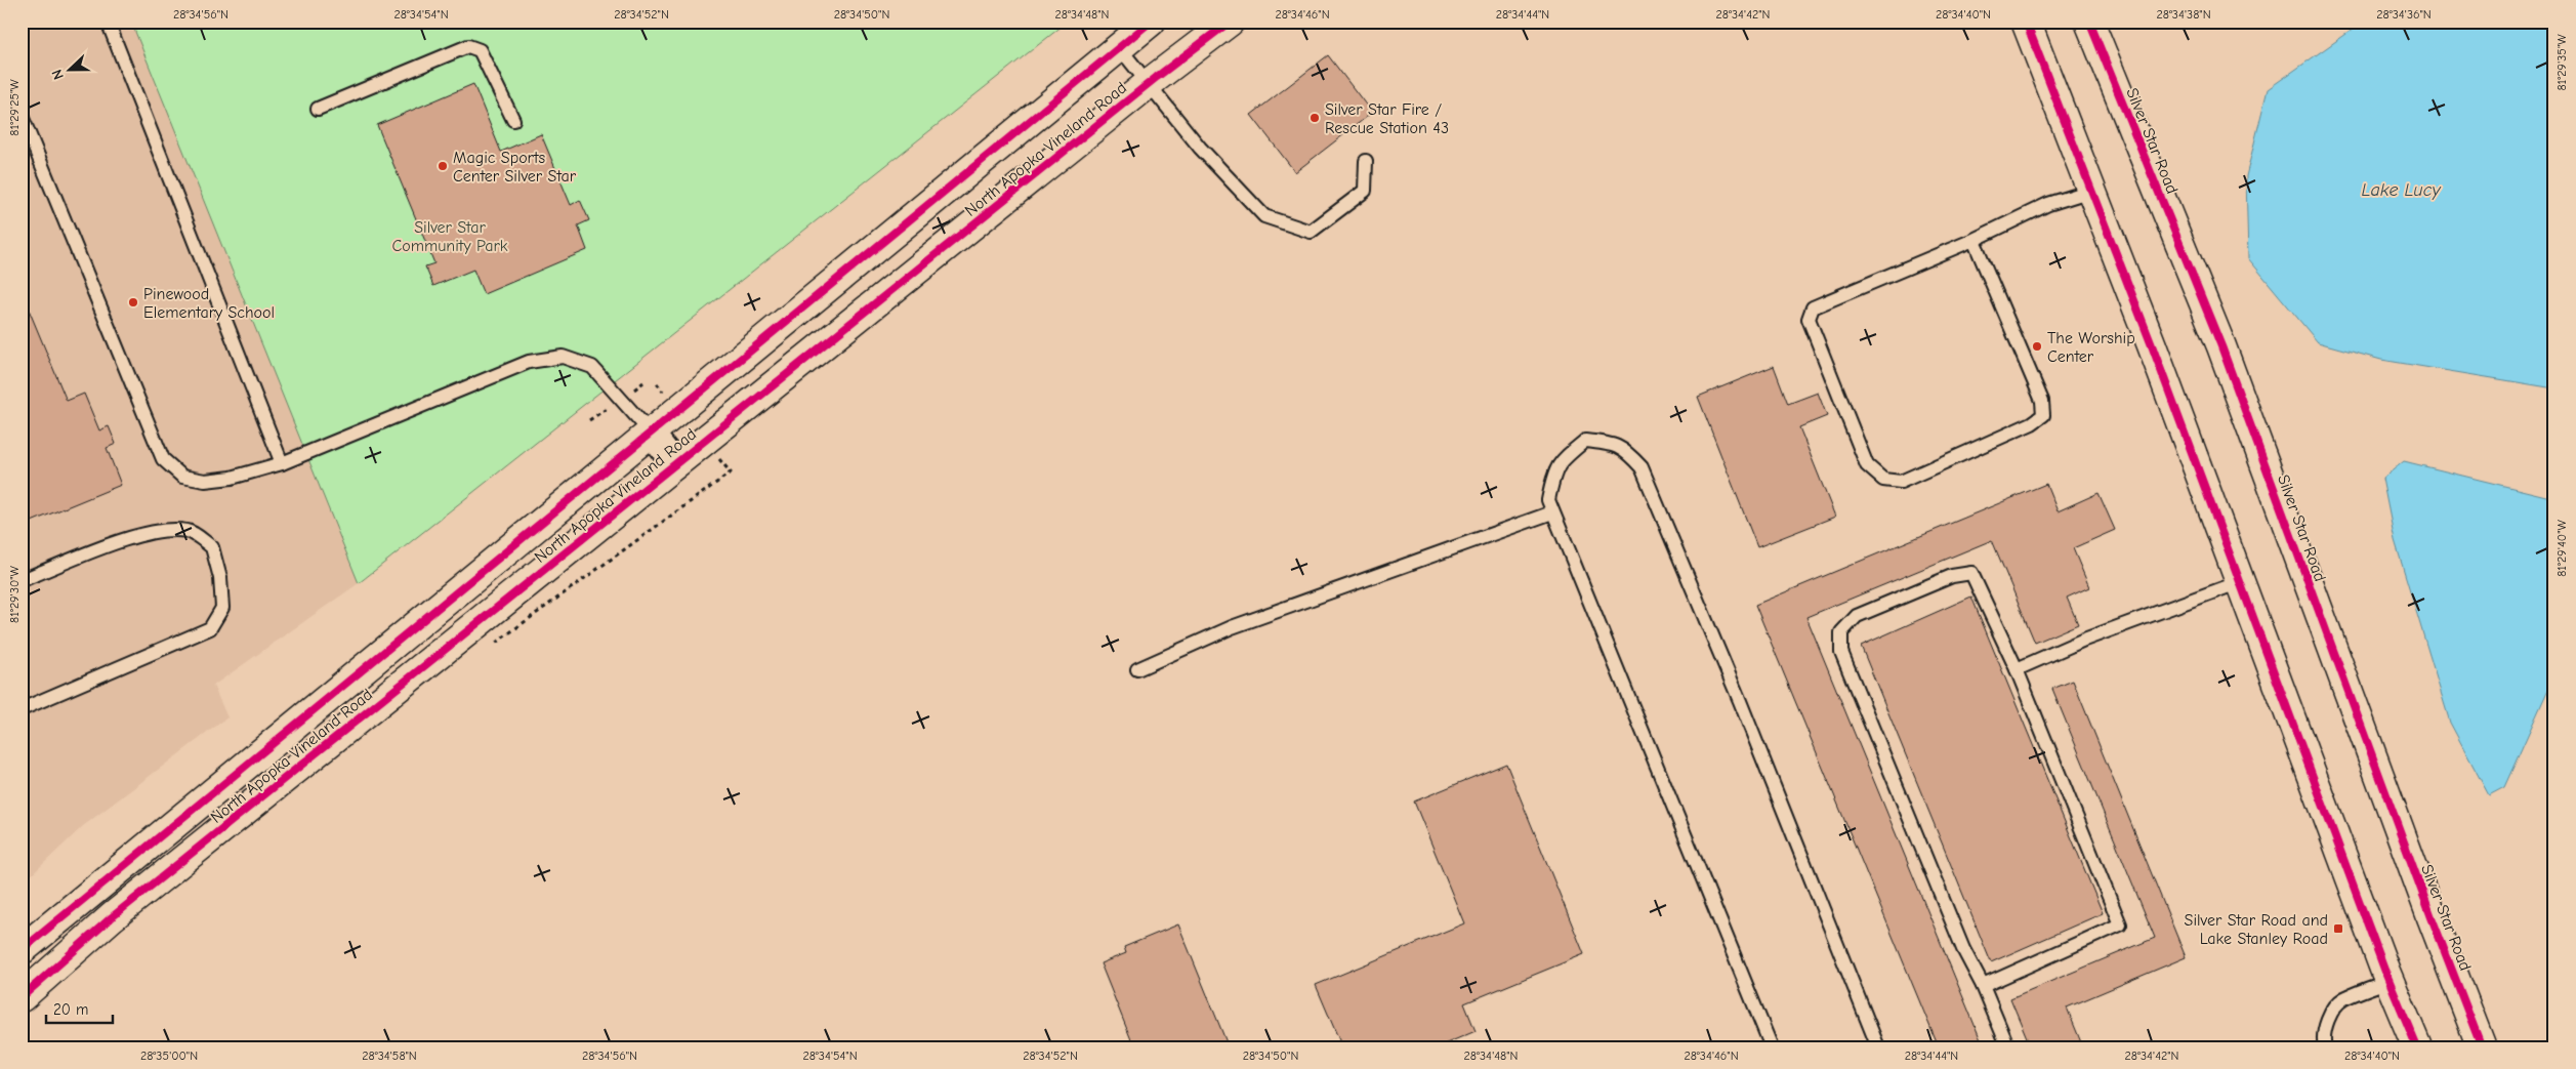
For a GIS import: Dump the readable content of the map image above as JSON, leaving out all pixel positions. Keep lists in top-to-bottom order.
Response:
{
  "streets": {
    "main road": ["Silver Star Road", "North Apopka Vineland Road"]
  },
  "water": ["Lake Lucy"],
  "parks": ["Silver Star Community Park"],
  "places": {
    "other": [
      "Silver Star Fire / Rescue Station 43",
      "Magic Sports Center Silver Star",
      "Pinewood Elementary School",
      "The Worship Center"
    ],
    "transit": ["Silver Star Road and Lake Stanley Road"]
  },
  "scale_bar": "20 m",
  "north": "left",
  "coordinates": [
    "28°34'56\"N",
    "28°34'54\"N",
    "28°34'52\"N",
    "28°34'50\"N",
    "28°34'48\"N",
    "28°34'46\"N",
    "28°34'44\"N",
    "28°34'42\"N",
    "28°34'40\"N",
    "28°34'38\"N",
    "28°34'36\"N",
    "81°29'35\"W",
    "81°29'25\"W",
    "81°29'40\"W",
    "81°29'30\"W",
    "28°35'00\"N",
    "28°34'58\"N"
  ]
}
